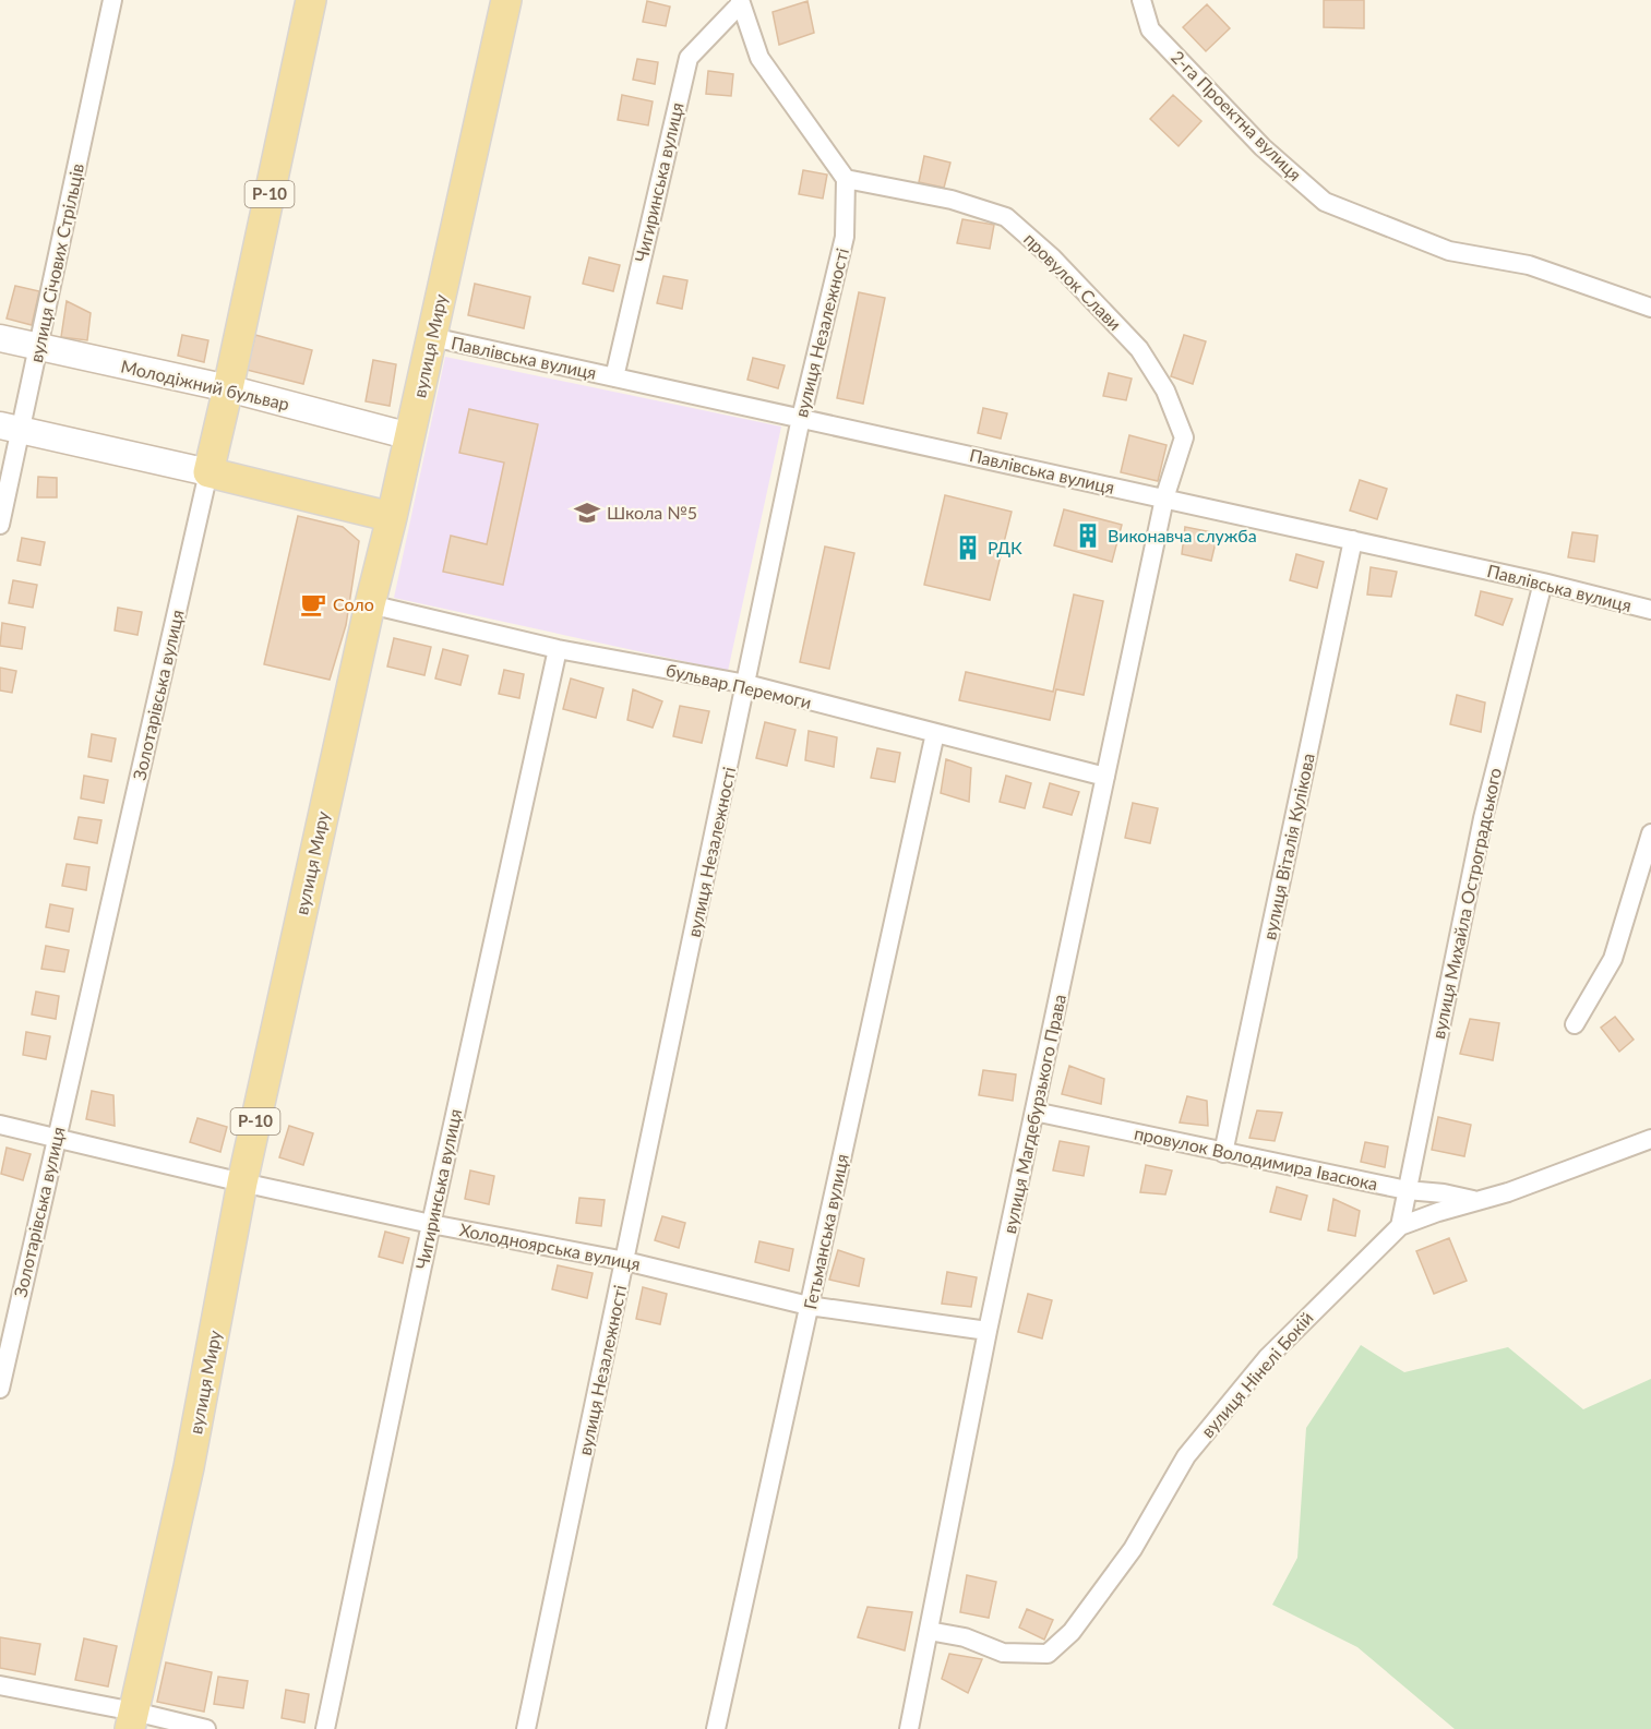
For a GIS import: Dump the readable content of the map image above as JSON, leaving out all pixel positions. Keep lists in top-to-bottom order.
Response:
{
  "streets": {
    "main road": [
      "Р-10",
      "вулиця Миру",
      "Молодіжний бульвар",
      "Золотарівська вулиця"
    ],
    "street": [
      "2-га Проектна вулиця",
      "Чигиринська вулиця",
      "вулиця Січових Стрільців",
      "провулок Слави",
      "вулиця Незалежності",
      "Павлівська вулиця",
      "бульвар Перемоги",
      "вулиця Віталія Кулікова",
      "вулиця Михайла Остроградського",
      "вулиця Магдебурзького Права",
      "провулок Володимира Івасюка",
      "Гетьманська вулиця",
      "Холодноярська вулиця",
      "вулиця Нінелі Бокій"
    ]
  },
  "crossings": [
    ["Чигиринська вулиця", "Павлівська вулиця"],
    ["Чигиринська вулиця", "бульвар Перемоги"],
    ["Чигиринська вулиця", "Холодноярська вулиця"],
    ["вулиця Січових Стрільців", "Молодіжний бульвар"],
    ["провулок Слави", "вулиця Незалежності"],
    ["провулок Слави", "Павлівська вулиця"],
    ["провулок Слави", "вулиця Магдебурзького Права"],
    ["вулиця Незалежності", "Павлівська вулиця"],
    ["вулиця Незалежності", "бульвар Перемоги"],
    ["вулиця Незалежності", "Холодноярська вулиця"],
    ["вулиця Миру", "Павлівська вулиця"],
    ["вулиця Миру", "Молодіжний бульвар"],
    ["вулиця Миру", "бульвар Перемоги"],
    ["вулиця Миру", "Холодноярська вулиця"],
    ["Павлівська вулиця", "вулиця Віталія Кулікова"],
    ["Павлівська вулиця", "вулиця Михайла Остроградського"],
    ["Павлівська вулиця", "вулиця Магдебурзького Права"],
    ["Молодіжний бульвар", "Золотарівська вулиця"],
    ["бульвар Перемоги", "вулиця Магдебурзького Права"],
    ["бульвар Перемоги", "Гетьманська вулиця"],
    ["Золотарівська вулиця", "Холодноярська вулиця"],
    ["вулиця Віталія Кулікова", "провулок Володимира Івасюка"],
    ["вулиця Михайла Остроградського", "провулок Володимира Івасюка"],
    ["вулиця Михайла Остроградського", "вулиця Нінелі Бокій"],
    ["вулиця Магдебурзького Права", "провулок Володимира Івасюка"],
    ["вулиця Магдебурзького Права", "Холодноярська вулиця"],
    ["вулиця Магдебурзького Права", "вулиця Нінелі Бокій"],
    ["провулок Володимира Івасюка", "вулиця Нінелі Бокій"],
    ["Гетьманська вулиця", "Холодноярська вулиця"]
  ],
  "places": {
    "school or university": ["Школа №5"],
    "building": ["Виконавча служба", "РДК"],
    "cafe": ["Соло"]
  }
}
